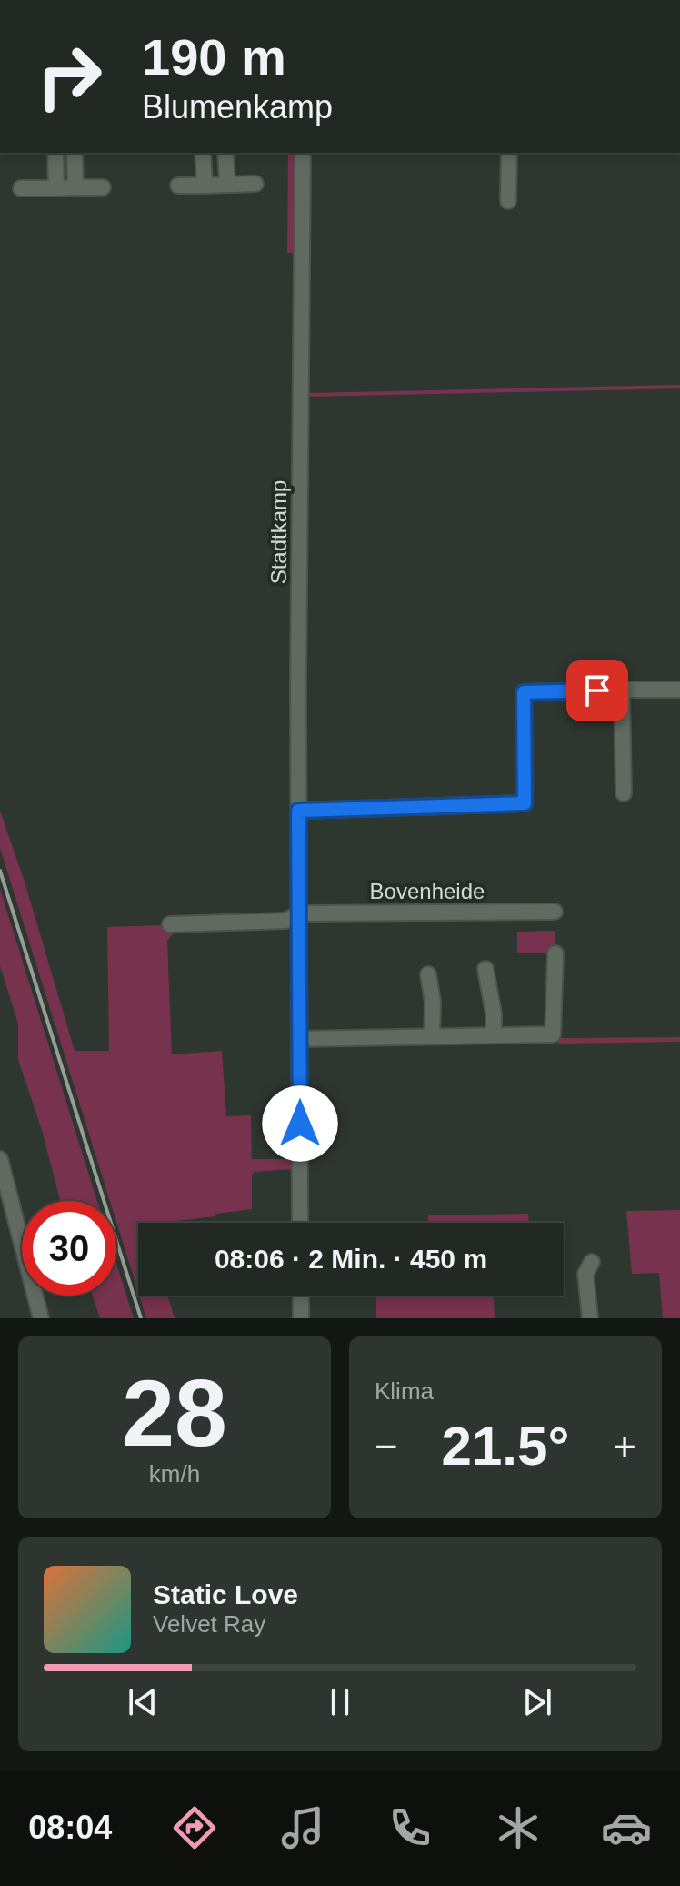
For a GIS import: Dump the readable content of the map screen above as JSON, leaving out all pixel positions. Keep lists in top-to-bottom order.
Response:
{
  "streets": {
    "street": ["Stadtkamp", "Bovenheide"]
  },
  "crossings": [
    ["Stadtkamp", "Bovenheide"]
  ],
  "page": {
    "turn": ["190 m", "Blumenkamp"],
    "limit": "30",
    "trip": "08:06 · 2 Min. · 450 m",
    "tile": [
      ["28", "km/h"],
      "Klima"
    ],
    "heat": ["−", "21.5°", "+"],
    "song": ["Static Love", "Velvet Ray"],
    "tabs": "08:04"
  }
}
